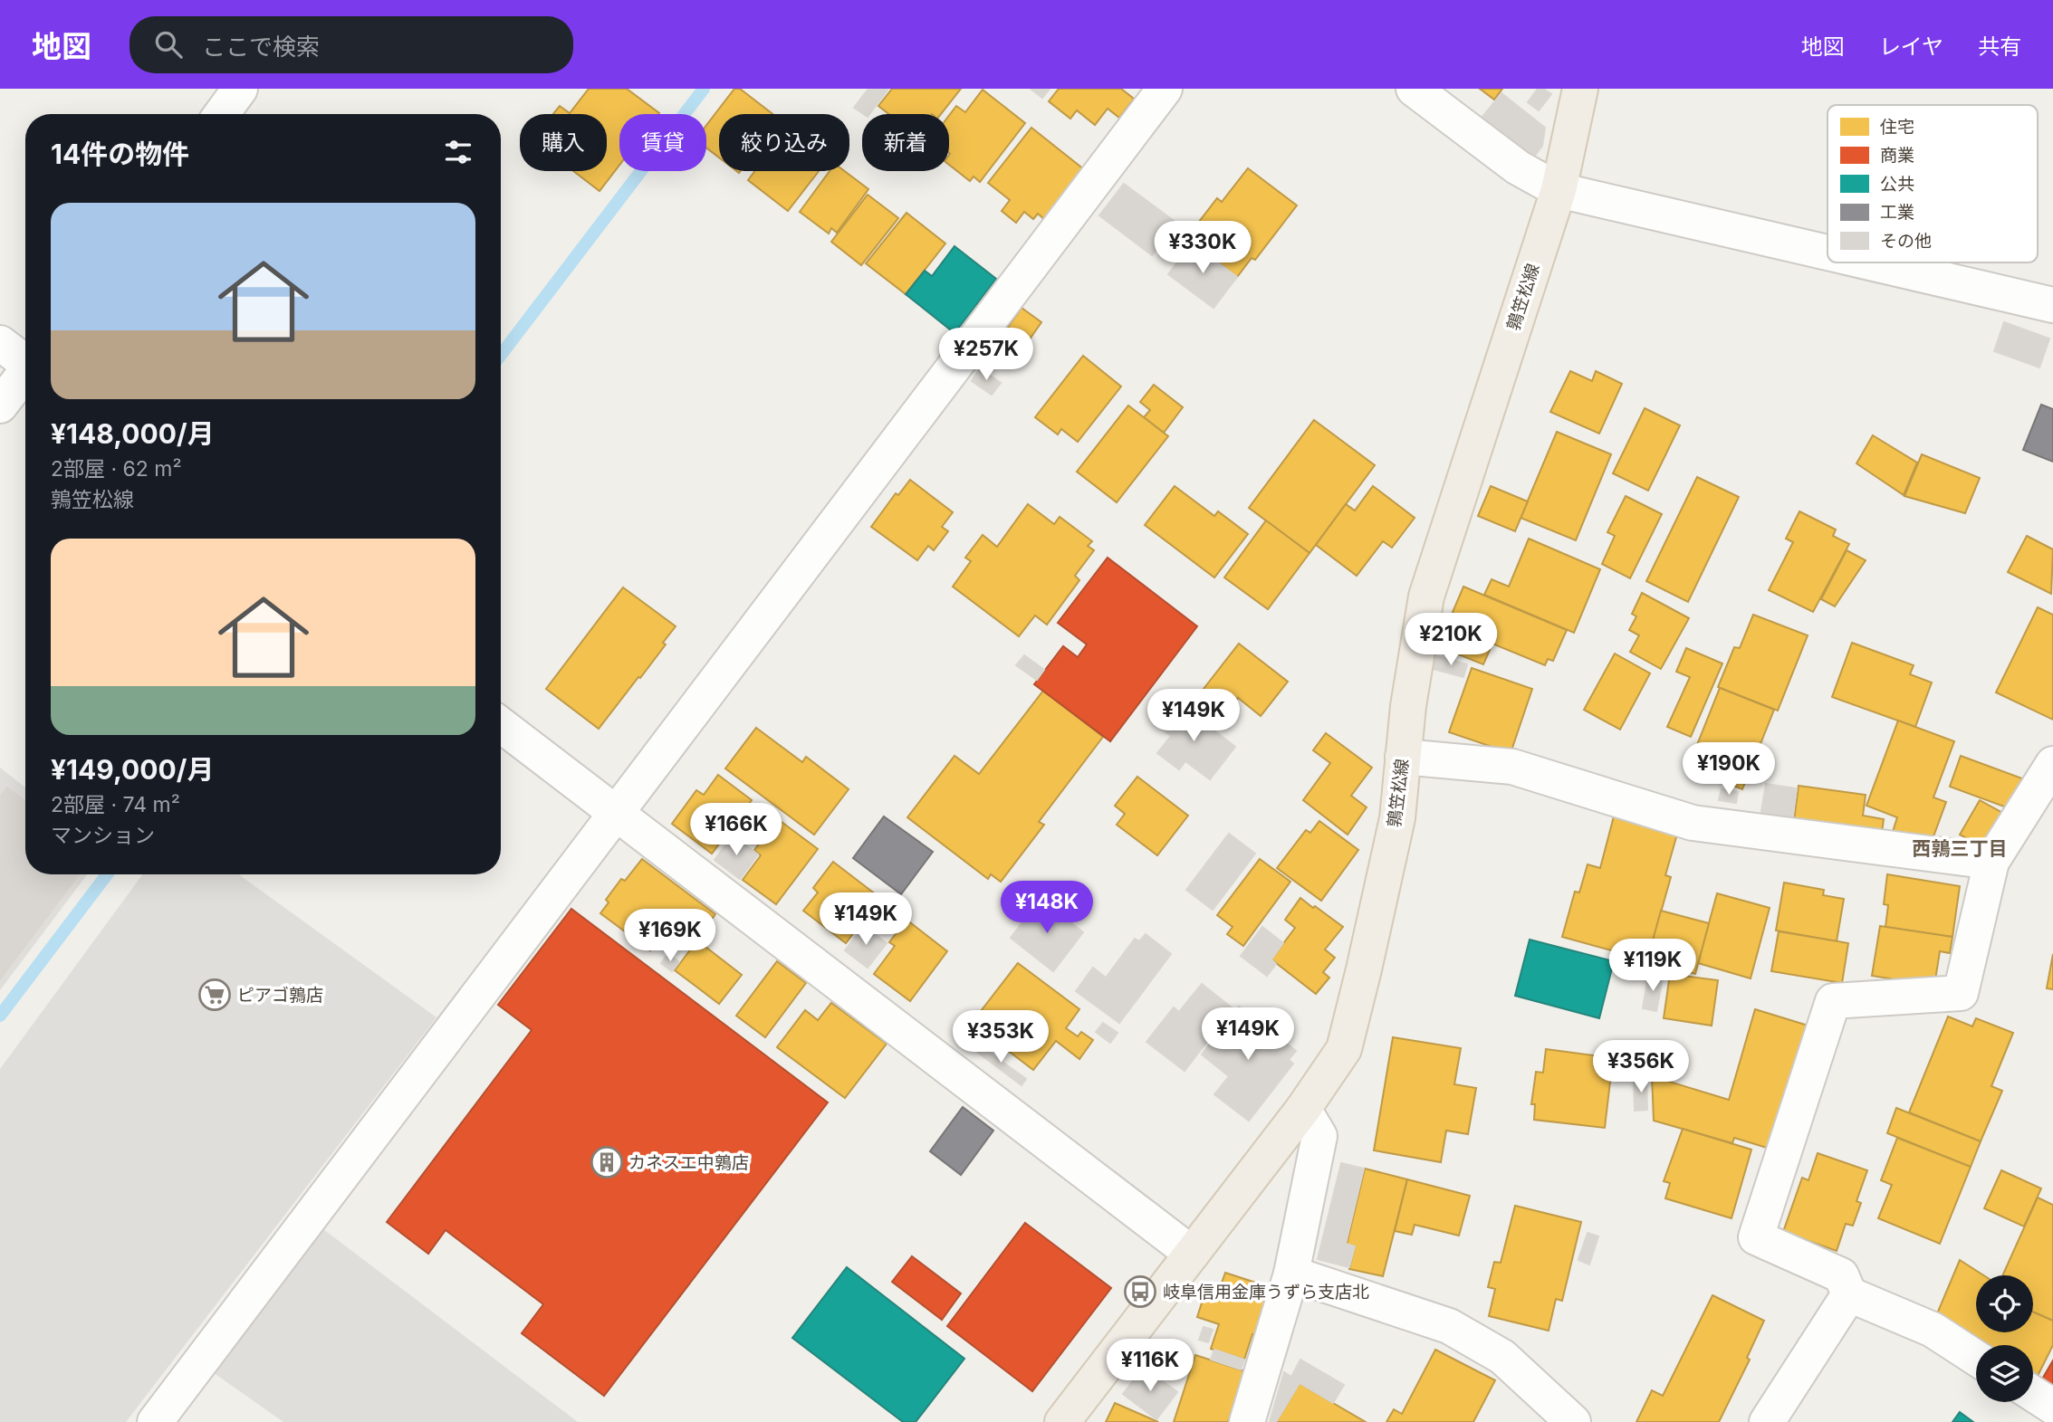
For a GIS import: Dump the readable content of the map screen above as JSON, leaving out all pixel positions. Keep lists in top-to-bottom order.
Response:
{
  "streets": {
    "main road": ["鶉笠松線"]
  },
  "districts": ["西鶉三丁目"],
  "places": {
    "supermarket": ["ピアゴ鶉店"],
    "building": ["カネスエ中鶉店"],
    "bus stop": ["岐阜信用金庫うずら支店北"]
  },
  "legend": [
    "住宅",
    "商業",
    "公共",
    "工業",
    "その他"
  ],
  "page": {
    "header": "地図",
    "search": "ここで検索",
    "nav": ["地図", "レイヤ", "共有"],
    "chip": [
      "購入",
      "賃貸",
      "絞り込み",
      "新着"
    ],
    "heading": "14件の物件",
    "list": [
      {
        "name": "¥148,000/月",
        "note": "2部屋 · 62 m² · 鶉笠松線"
      },
      {
        "name": "¥149,000/月",
        "note": "2部屋 · 74 m² · マンション"
      }
    ],
    "price": [
      "¥330K",
      "¥257K",
      "¥210K",
      "¥149K",
      "¥190K",
      "¥166K",
      "¥148K",
      "¥149K",
      "¥169K",
      "¥119K",
      "¥149K",
      "¥353K",
      "¥356K",
      "¥116K"
    ]
  }
}
